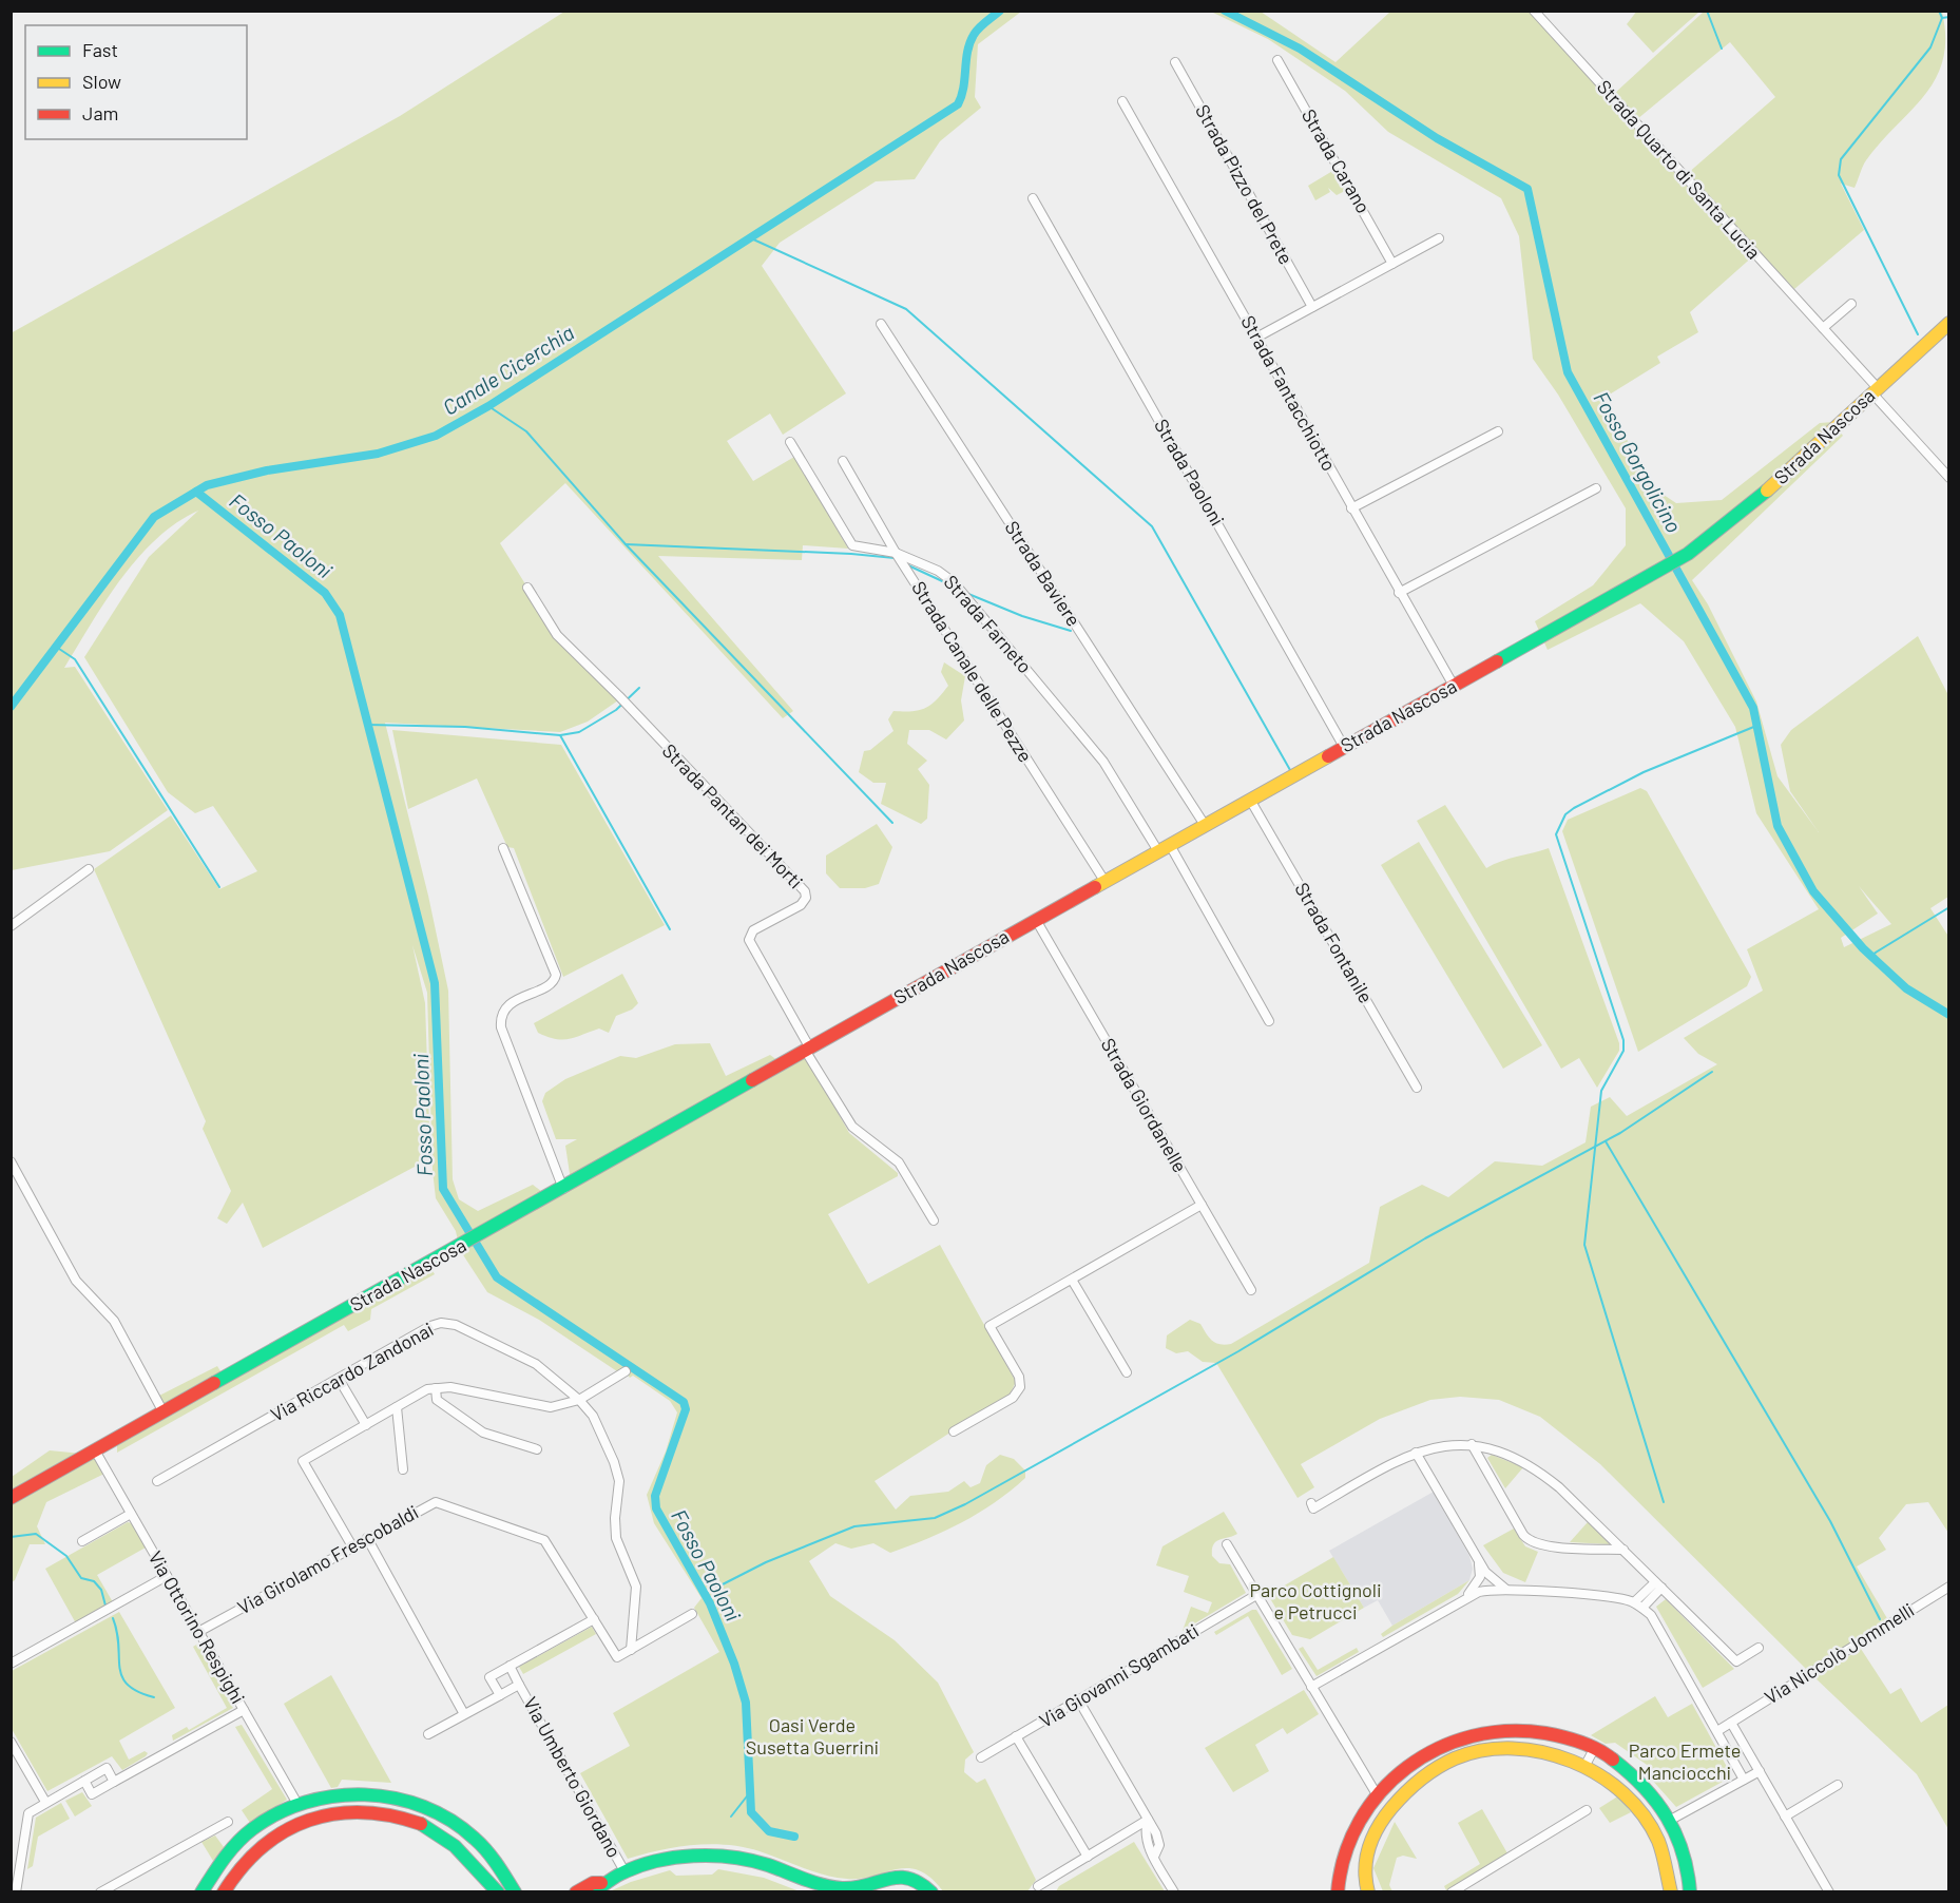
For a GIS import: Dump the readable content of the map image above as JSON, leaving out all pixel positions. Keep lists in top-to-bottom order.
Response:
{
  "streets": {
    "street": [
      "Strada Carano",
      "Strada Quarto di Santa Lucia",
      "Strada Pizzo del Prete",
      "Strada Fantacchiotto",
      "Strada Nascosa",
      "Strada Paoloni",
      "Strada Baviere",
      "Strada Farneto",
      "Strada Canale delle Pezze",
      "Strada Pantan dei Morti",
      "Strada Fontanile",
      "Strada Giordanelle",
      "Via Riccardo Zandonai",
      "Via Girolamo Frescobaldi",
      "Via Ottorino Respighi",
      "Via Niccolò Jommelli",
      "Via Giovanni Sgambati",
      "Via Umberto Giordano"
    ]
  },
  "crossings": [
    ["Strada Quarto di Santa Lucia", "Strada Nascosa"],
    ["Strada Fantacchiotto", "Strada Nascosa"],
    ["Strada Nascosa", "Strada Paoloni"],
    ["Strada Nascosa", "Strada Baviere"],
    ["Strada Nascosa", "Strada Farneto"],
    ["Strada Nascosa", "Strada Canale delle Pezze"],
    ["Strada Nascosa", "Strada Pantan dei Morti"],
    ["Strada Nascosa", "Strada Fontanile"],
    ["Strada Nascosa", "Strada Giordanelle"],
    ["Strada Nascosa", "Via Ottorino Respighi"],
    ["Strada Farneto", "Strada Canale delle Pezze"],
    ["Via Riccardo Zandonai", "Via Girolamo Frescobaldi"],
    ["Via Girolamo Frescobaldi", "Via Ottorino Respighi"]
  ],
  "water": ["Canale Cicerchia", "Fosso Gorgolicino", "Fosso Paoloni"],
  "parks": ["Parco Cottignoli e Petrucci", "Oasi Verde Susetta Guerrini", "Parco Ermete Manciocchi"],
  "legend": ["Fast", "Slow", "Jam"]
}
